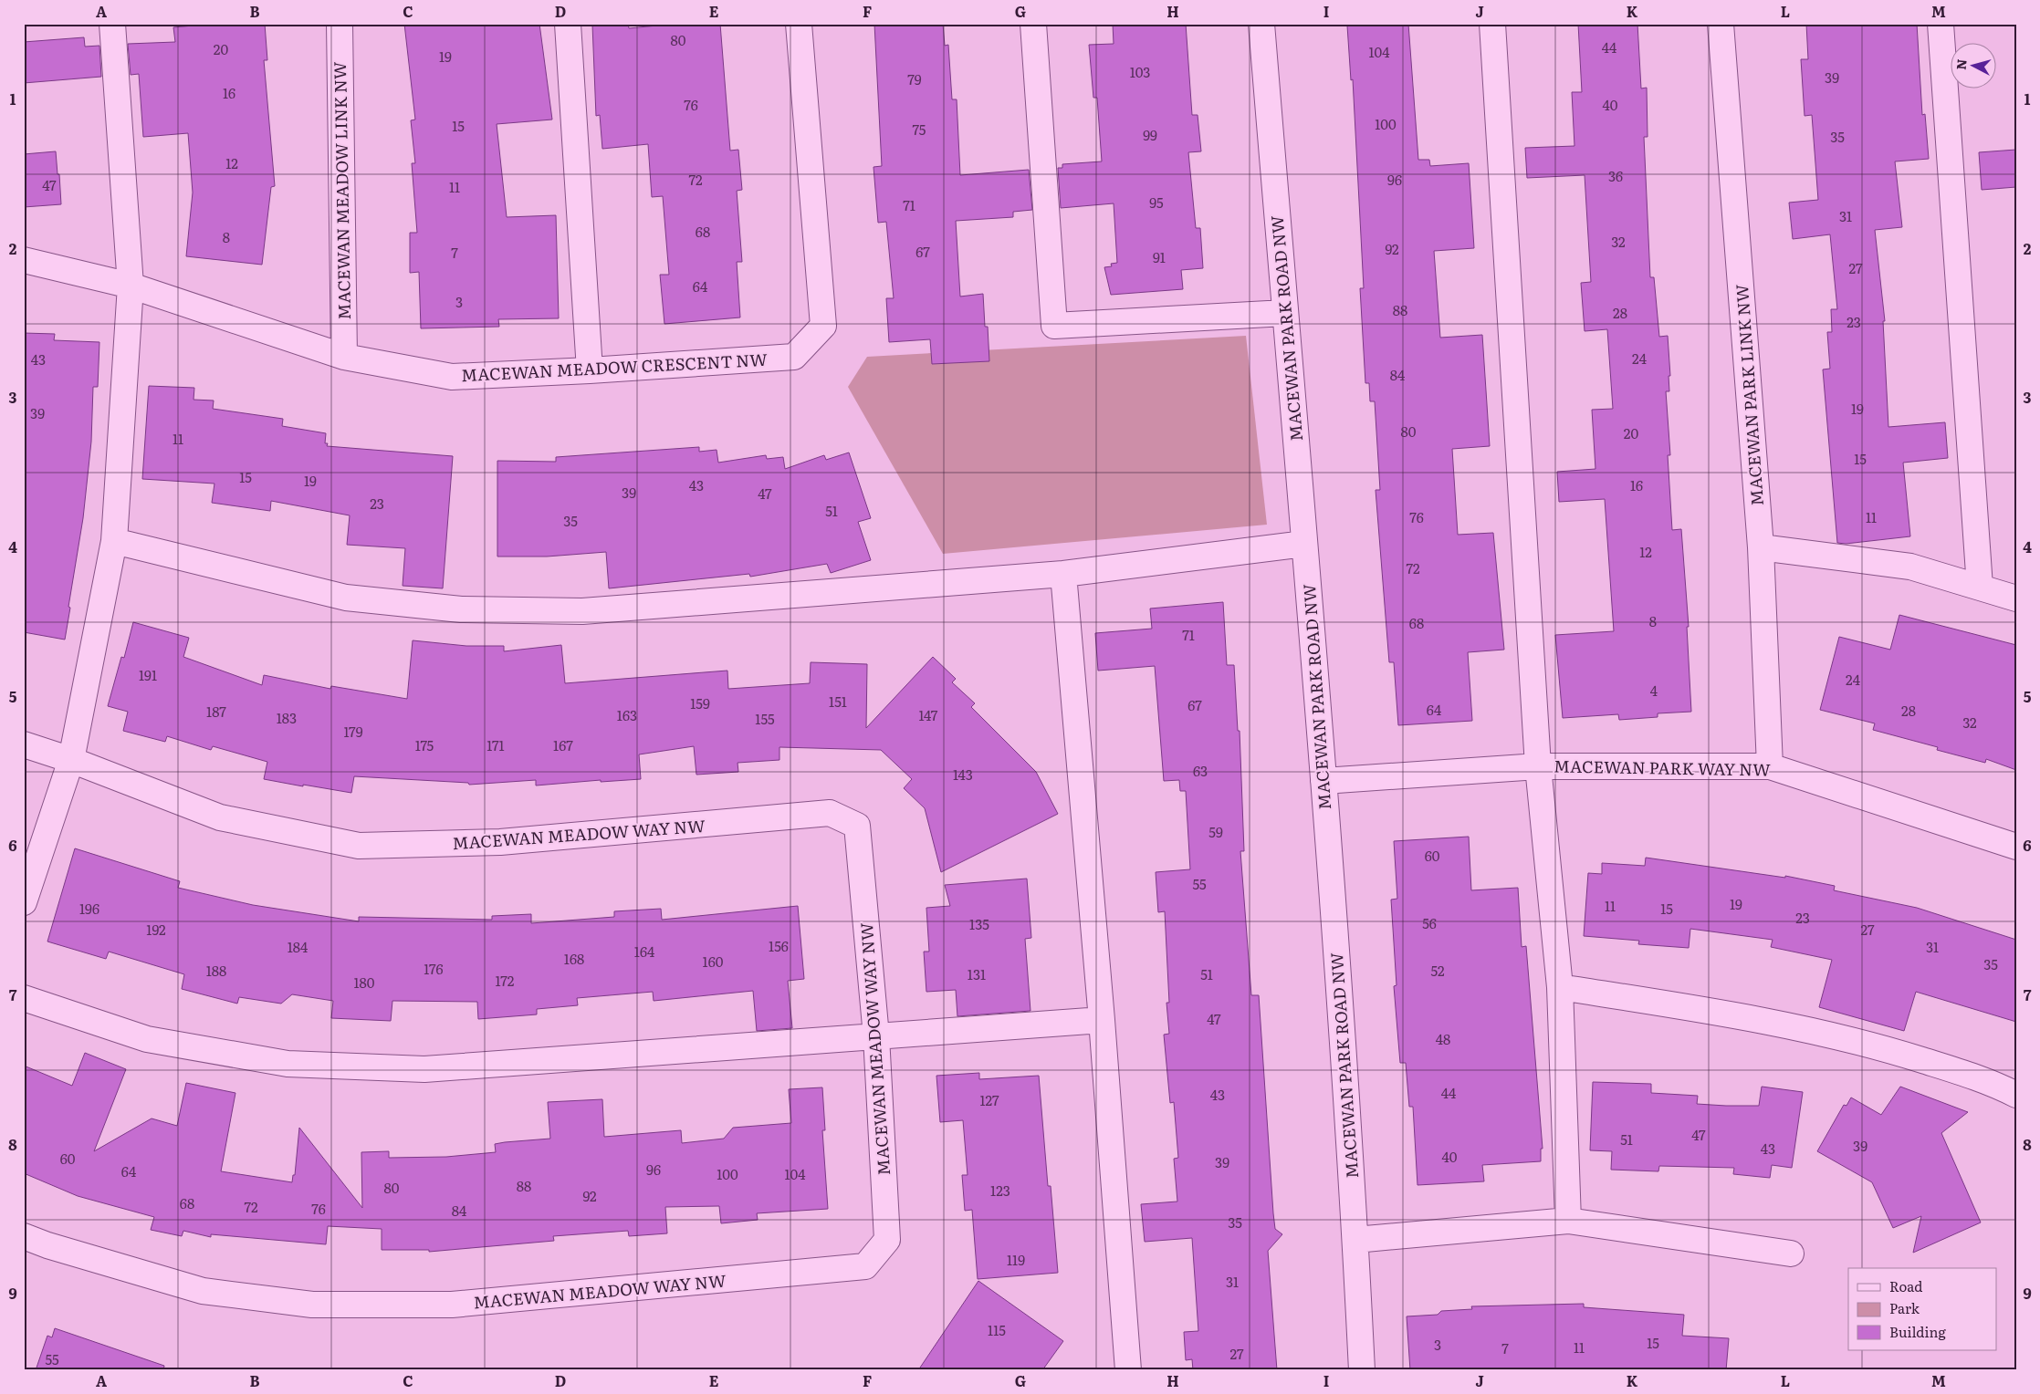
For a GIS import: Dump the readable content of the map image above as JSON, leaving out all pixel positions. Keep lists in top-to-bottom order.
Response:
{
  "streets": {
    "street": [
      "MACEWAN MEADOW LINK NW",
      "MACEWAN PARK ROAD NW",
      "MACEWAN MEADOW CRESCENT NW",
      "MACEWAN PARK LINK NW",
      "MACEWAN PARK WAY NW",
      "MACEWAN MEADOW WAY NW"
    ]
  },
  "crossings": [
    ["MACEWAN MEADOW LINK NW", "MACEWAN MEADOW CRESCENT NW"],
    ["MACEWAN PARK ROAD NW", "MACEWAN PARK WAY NW"],
    ["MACEWAN PARK LINK NW", "MACEWAN PARK WAY NW"]
  ],
  "house_numbers": [
    "80",
    "44",
    "20",
    "104",
    "19",
    "103",
    "39",
    "79",
    "16",
    "76",
    "40",
    "100",
    "15",
    "75",
    "99",
    "35",
    "12",
    "36",
    "72",
    "96",
    "47",
    "11",
    "95",
    "71",
    "31",
    "68",
    "8",
    "32",
    "92",
    "67",
    "7",
    "91",
    "27",
    "64",
    "3",
    "88",
    "28",
    "23",
    "24",
    "43",
    "84",
    "19",
    "39",
    "80",
    "20",
    "11",
    "15",
    "15",
    "19",
    "43",
    "16",
    "39",
    "47",
    "23",
    "51",
    "76",
    "11",
    "35",
    "12",
    "72",
    "8",
    "68",
    "71",
    "191",
    "24",
    "4",
    "151",
    "159",
    "67",
    "64",
    "28",
    "187",
    "163",
    "147",
    "183",
    "155",
    "32",
    "179",
    "175",
    "171",
    "167",
    "63",
    "143",
    "59",
    "60",
    "55",
    "19",
    "11",
    "196",
    "15",
    "23",
    "56",
    "135",
    "192",
    "27",
    "156",
    "184",
    "31",
    "164",
    "168",
    "160",
    "35",
    "176",
    "188",
    "52",
    "131",
    "51",
    "172",
    "180",
    "47",
    "48",
    "44",
    "43",
    "127",
    "47",
    "51",
    "39",
    "43",
    "40",
    "60",
    "39",
    "96",
    "64",
    "100",
    "104",
    "88",
    "80",
    "123",
    "92",
    "68",
    "72",
    "76",
    "84",
    "35",
    "119",
    "31",
    "115",
    "15",
    "3",
    "11",
    "7",
    "27",
    "55"
  ],
  "legend": ["Road", "Park", "Building"],
  "north": "left",
  "grid": {
    "columns": [
      "A",
      "B",
      "C",
      "D",
      "E",
      "F",
      "G",
      "H",
      "I",
      "J",
      "K",
      "L",
      "M"
    ],
    "rows": [
      "1",
      "2",
      "3",
      "4",
      "5",
      "6",
      "7",
      "8",
      "9"
    ]
  }
}
